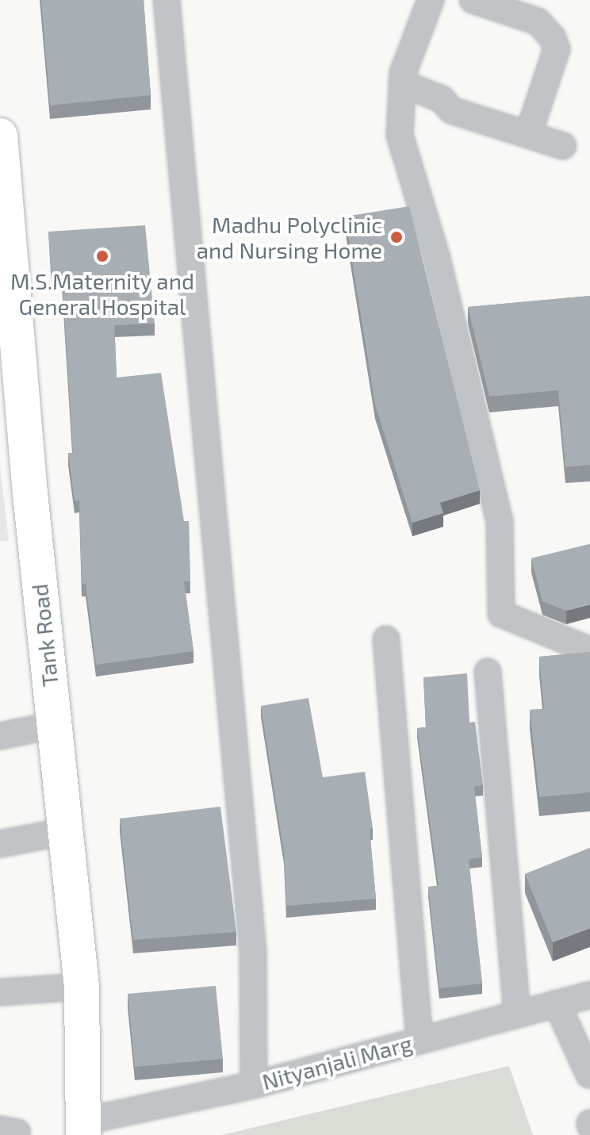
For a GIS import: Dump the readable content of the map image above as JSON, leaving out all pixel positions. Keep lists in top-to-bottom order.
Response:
{
  "streets": {
    "street": ["Tank Road", "Nityanjali Marg"]
  },
  "crossings": [
    ["Tank Road", "Nityanjali Marg"]
  ],
  "places": ["Madhu Polyclinic and Nursing Home", "M.S.Maternity and General Hospital"]
}
